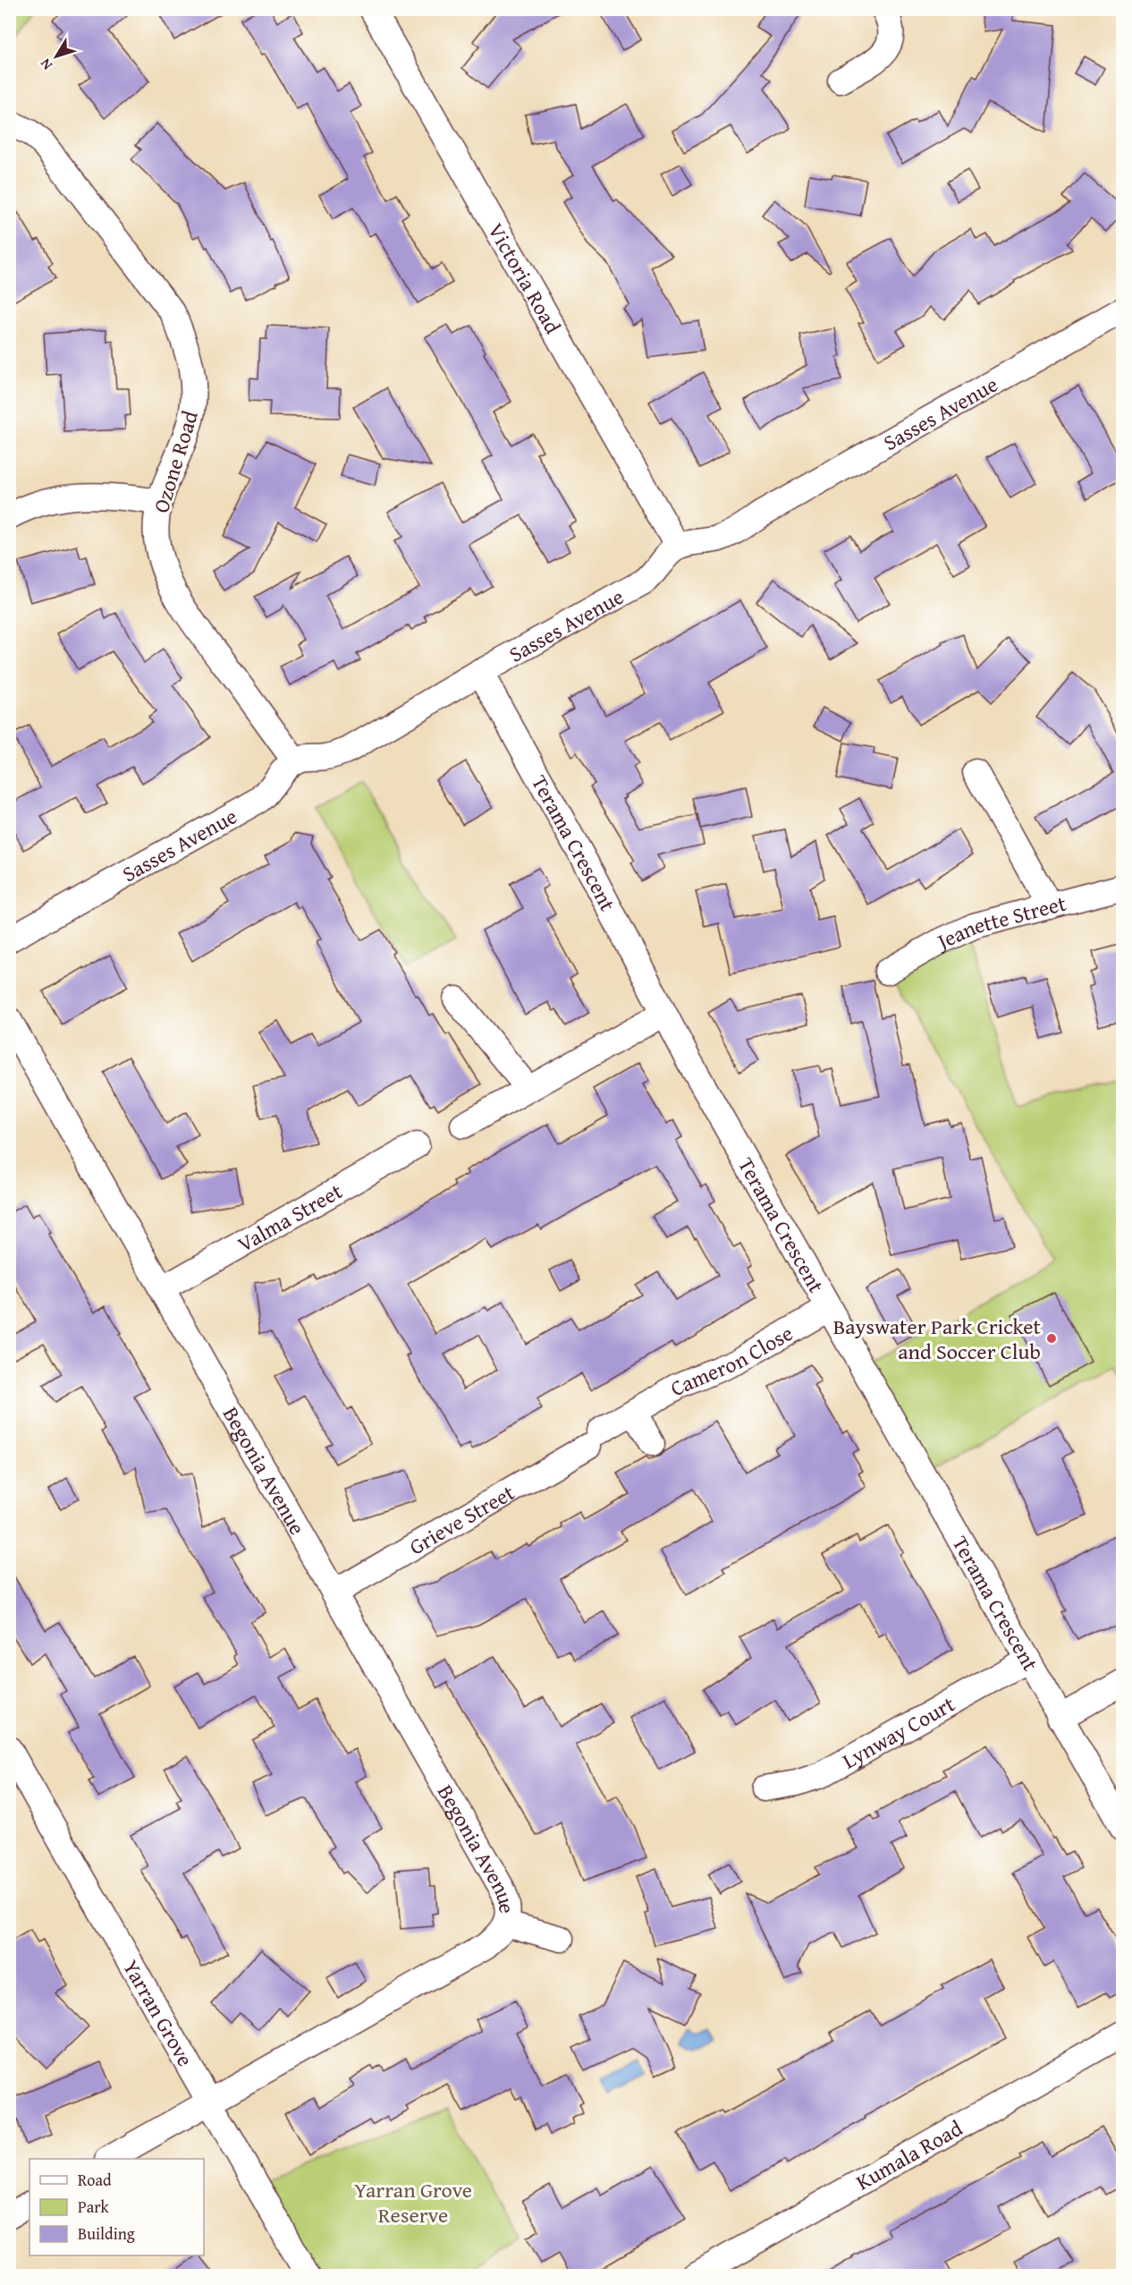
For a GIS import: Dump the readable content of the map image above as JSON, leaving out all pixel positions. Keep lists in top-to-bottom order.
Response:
{
  "streets": {
    "street": [
      "Victoria Road",
      "Sasses Avenue",
      "Ozone Road",
      "Terama Crescent",
      "Jeanette Street",
      "Valma Street",
      "Cameron Close",
      "Begonia Avenue",
      "Grieve Street",
      "Lynway Court",
      "Yarran Grove",
      "Kumala Road"
    ]
  },
  "crossings": [
    ["Victoria Road", "Sasses Avenue"],
    ["Sasses Avenue", "Ozone Road"],
    ["Sasses Avenue", "Terama Crescent"],
    ["Terama Crescent", "Cameron Close"],
    ["Terama Crescent", "Lynway Court"],
    ["Valma Street", "Begonia Avenue"],
    ["Cameron Close", "Grieve Street"],
    ["Begonia Avenue", "Grieve Street"],
    ["Begonia Avenue", "Yarran Grove"]
  ],
  "parks": ["Yarran Grove Reserve"],
  "places": ["Bayswater Park Cricket and Soccer Club"],
  "legend": ["Road", "Park", "Building"],
  "north": "bottom left"
}
